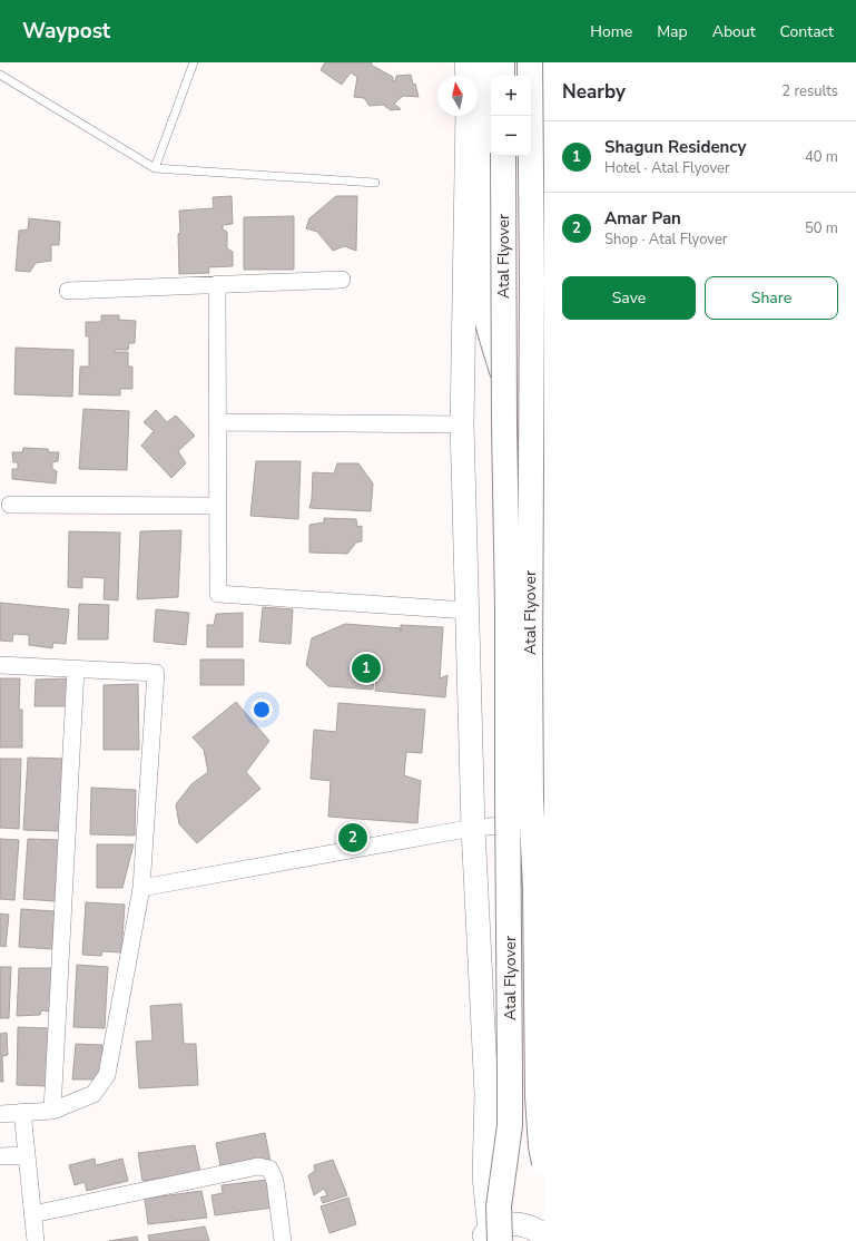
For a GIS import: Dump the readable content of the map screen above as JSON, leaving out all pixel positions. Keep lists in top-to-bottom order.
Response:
{
  "streets": {
    "main road": ["Atal Flyover"]
  },
  "north": "top",
  "page": {
    "header": "Waypost",
    "nav": [
      "Home",
      "Map",
      "About",
      "Contact"
    ],
    "heading": ["Nearby", "2 results"],
    "map_buttons": ["+", "−"],
    "list": [
      {
        "mark": "1",
        "name": "Shagun Residency",
        "note": "Hotel · Atal Flyover",
        "value": "40 m"
      },
      {
        "mark": "2",
        "name": "Amar Pan",
        "note": "Shop · Atal Flyover",
        "value": "50 m"
      }
    ],
    "buttons": ["Save", "Share"],
    "pins": ["1", "2"]
  }
}
